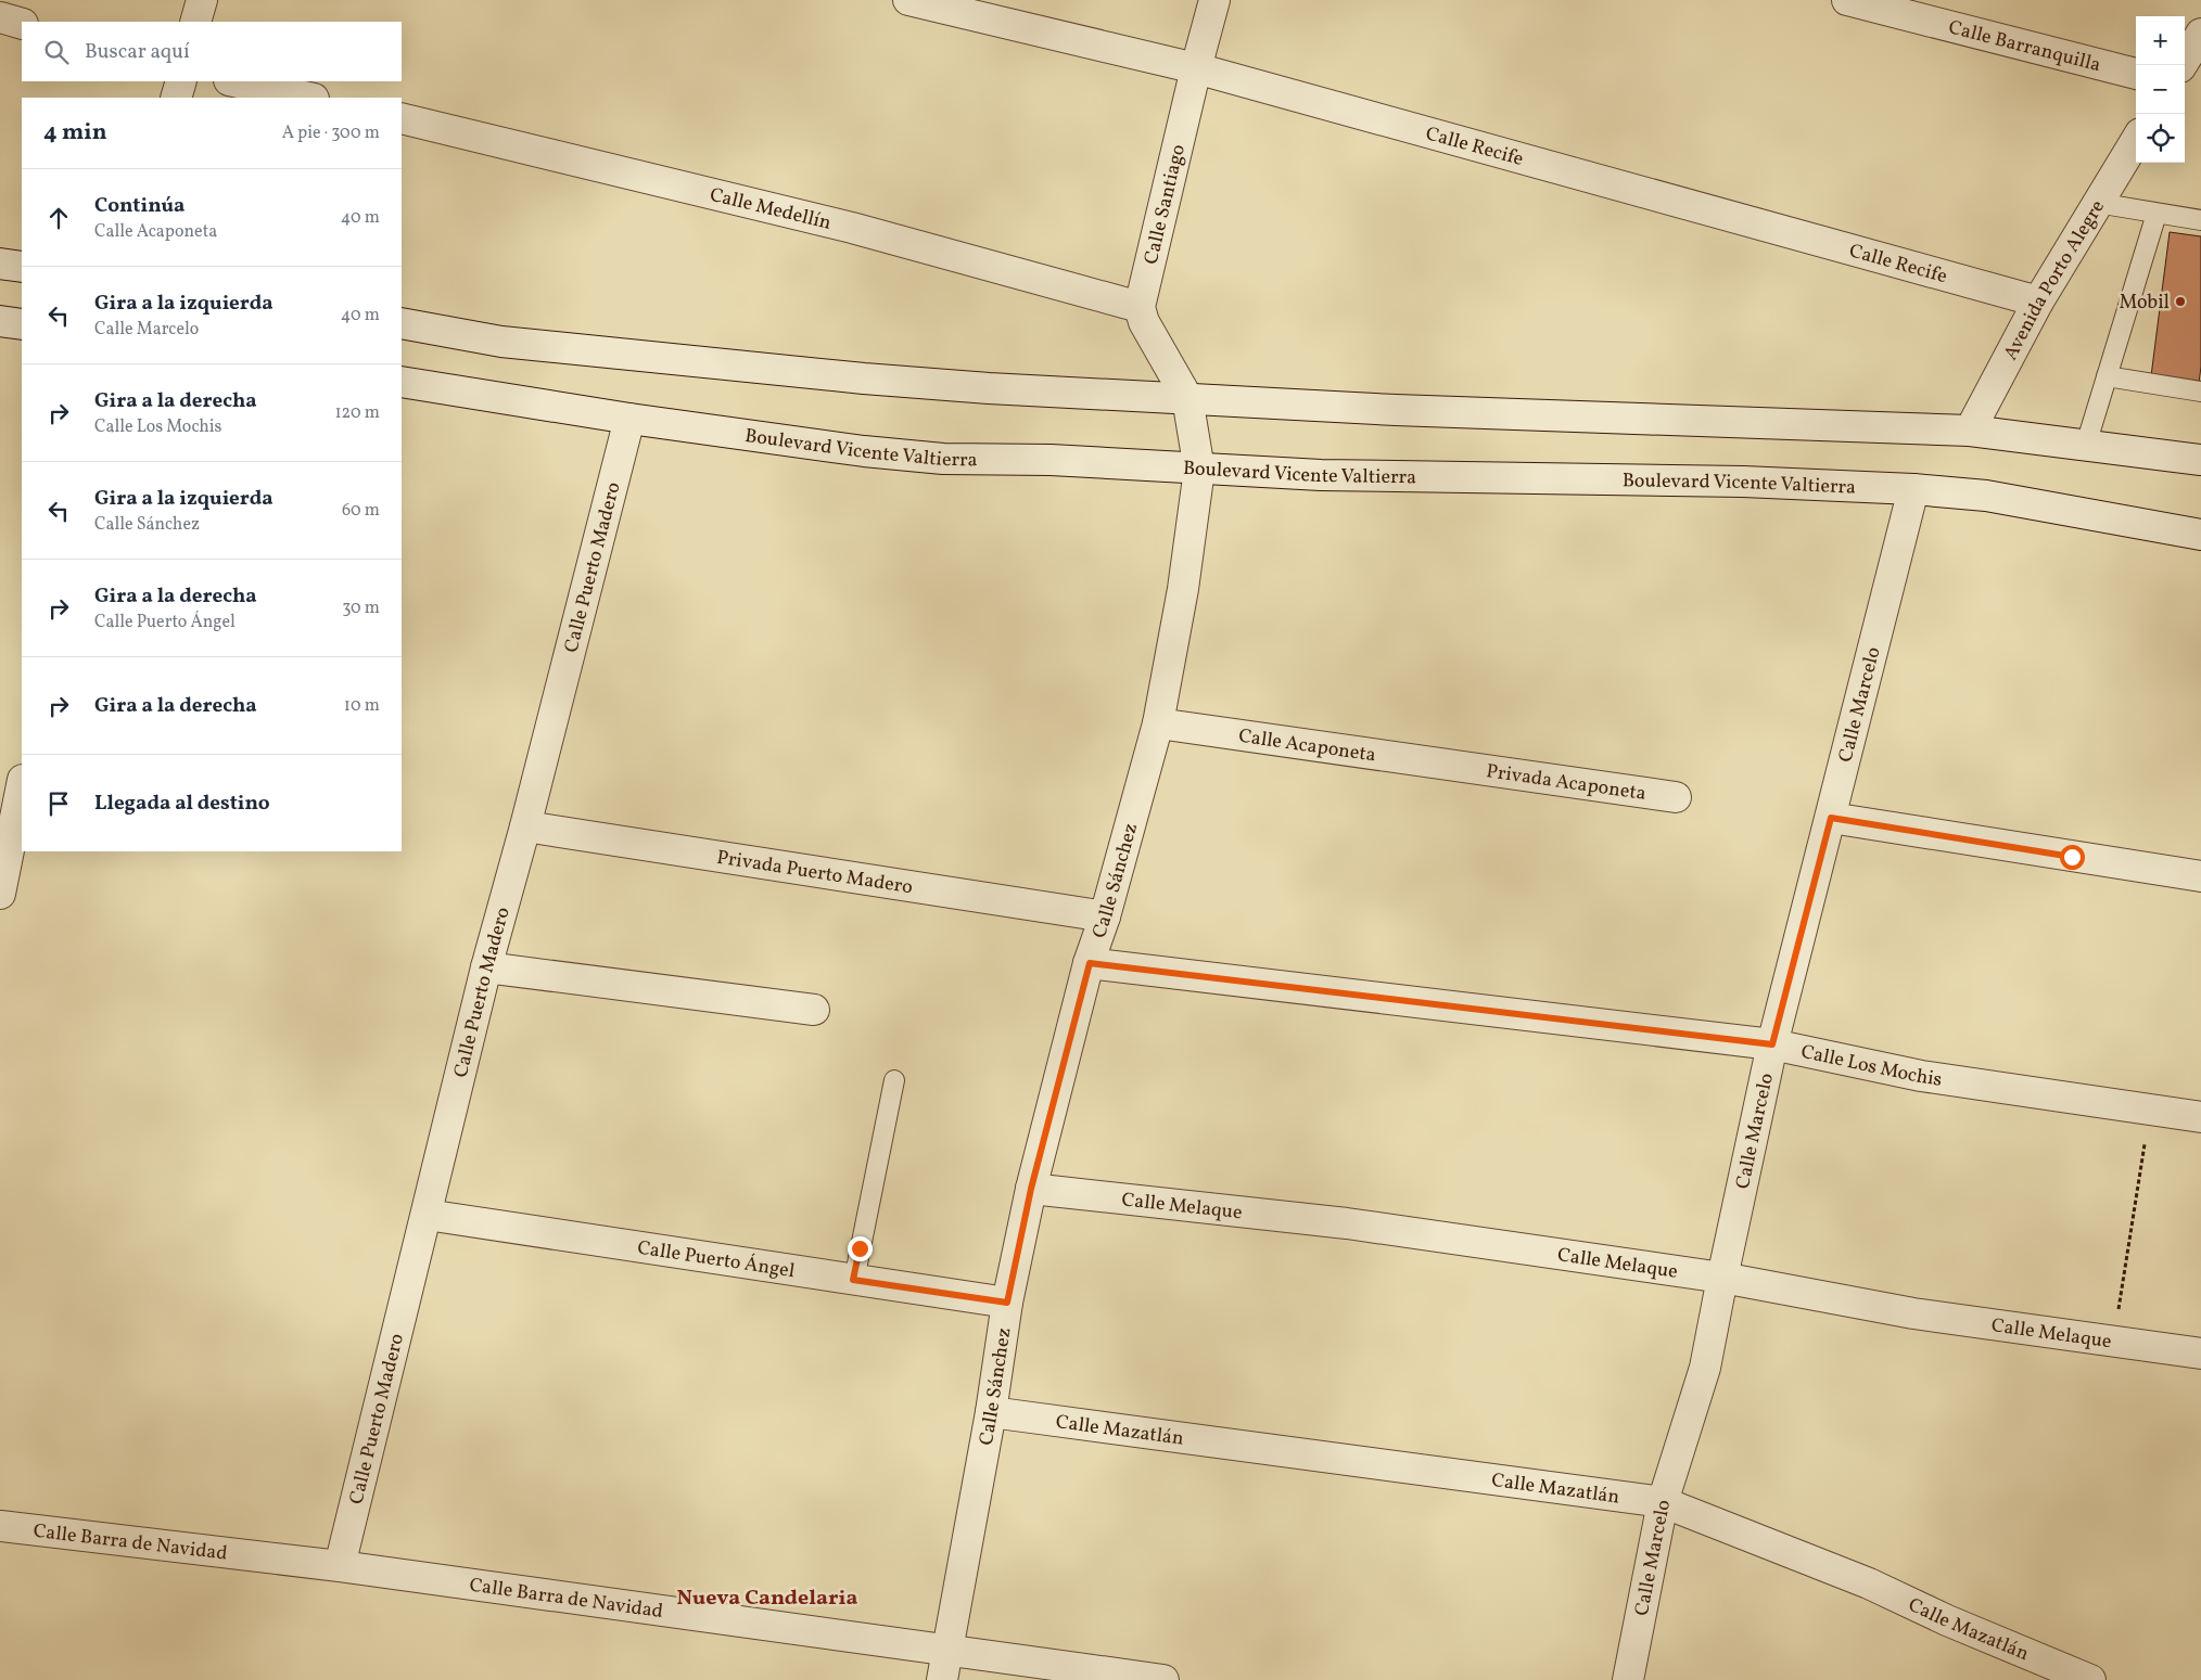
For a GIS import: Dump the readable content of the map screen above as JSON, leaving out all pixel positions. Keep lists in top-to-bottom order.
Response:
{
  "streets": {
    "street": [
      "Calle Barranquilla",
      "Calle Recife",
      "Calle Santiago",
      "Calle Medellín",
      "Avenida Porto Alegre",
      "Boulevard Vicente Valtierra",
      "Calle Puerto Madero",
      "Calle Marcelo",
      "Calle Acaponeta",
      "Privada Acaponeta",
      "Privada Puerto Madero",
      "Calle Sánchez",
      "Calle Los Mochis",
      "Calle Melaque",
      "Calle Puerto Ángel",
      "Calle Mazatlán",
      "Calle Barra de Navidad"
    ]
  },
  "crossings": [
    ["Calle Recife", "Calle Santiago"],
    ["Calle Recife", "Avenida Porto Alegre"],
    ["Calle Santiago", "Calle Medellín"],
    ["Boulevard Vicente Valtierra", "Calle Puerto Madero"],
    ["Boulevard Vicente Valtierra", "Calle Marcelo"],
    ["Boulevard Vicente Valtierra", "Calle Sánchez"],
    ["Calle Puerto Madero", "Privada Puerto Madero"],
    ["Calle Puerto Madero", "Calle Puerto Ángel"],
    ["Calle Puerto Madero", "Calle Barra de Navidad"],
    ["Calle Marcelo", "Calle Los Mochis"],
    ["Calle Marcelo", "Calle Melaque"],
    ["Calle Marcelo", "Calle Mazatlán"],
    ["Calle Acaponeta", "Privada Acaponeta"],
    ["Calle Acaponeta", "Calle Sánchez"],
    ["Privada Puerto Madero", "Calle Sánchez"],
    ["Calle Sánchez", "Calle Los Mochis"],
    ["Calle Sánchez", "Calle Melaque"],
    ["Calle Sánchez", "Calle Puerto Ángel"],
    ["Calle Sánchez", "Calle Mazatlán"],
    ["Calle Sánchez", "Calle Barra de Navidad"]
  ],
  "districts": ["Nueva Candelaria"],
  "places": ["Mobil"],
  "page": {
    "map_buttons": ["+", "−"],
    "search": "Buscar aquí",
    "heading": ["4 min", "A pie · 300 m"],
    "list": [
      ["Continúa", "Calle Acaponeta", "40 m"],
      ["Gira a la izquierda", "Calle Marcelo", "40 m"],
      ["Gira a la derecha", "Calle Los Mochis", "120 m"],
      ["Gira a la izquierda", "Calle Sánchez", "60 m"],
      ["Gira a la derecha", "Calle Puerto Ángel", "30 m"],
      ["Gira a la derecha", "10 m"],
      "Llegada al destino"
    ]
  }
}
